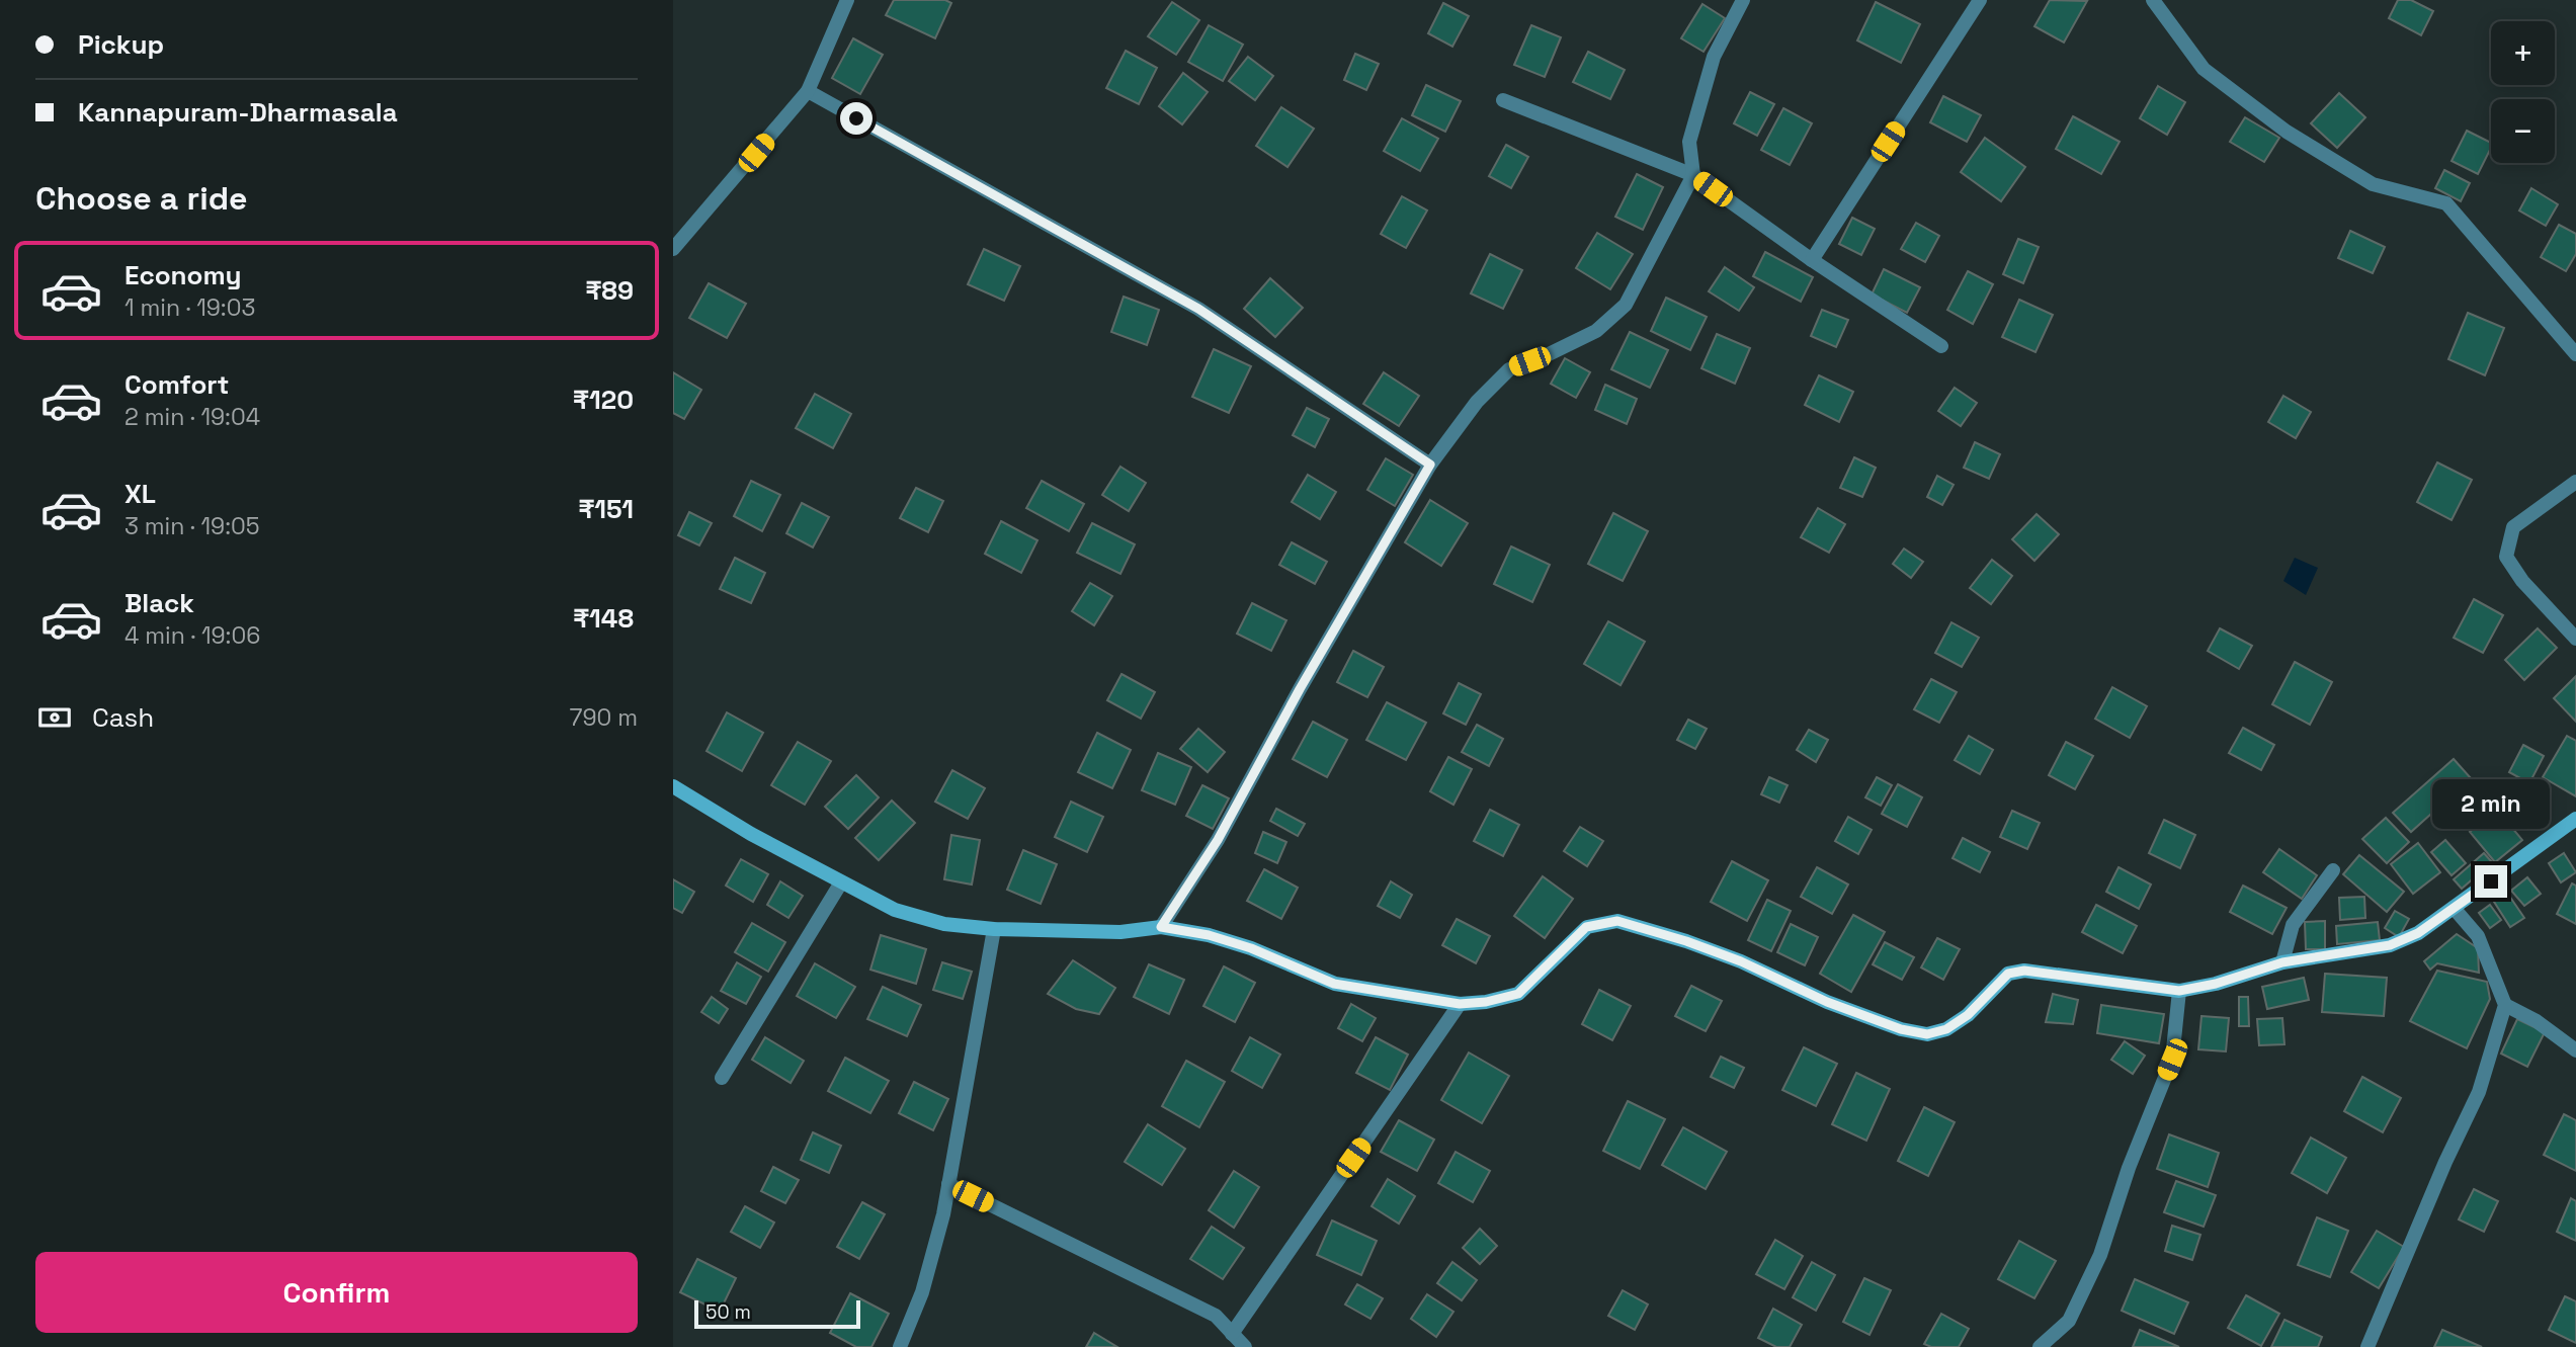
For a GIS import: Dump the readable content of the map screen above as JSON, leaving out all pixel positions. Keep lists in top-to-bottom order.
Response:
{
  "scale_bar": "50 m",
  "page": {
    "banner": ["Pickup", "Kannapuram-Dharmasala"],
    "map_buttons": ["+", "−"],
    "heading": "Choose a ride",
    "list": [
      {
        "name": "Economy",
        "note": "1 min · 19:03",
        "value": "₹89"
      },
      {
        "name": "Comfort",
        "note": "2 min · 19:04",
        "value": "₹120"
      },
      {
        "name": "XL",
        "note": "3 min · 19:05",
        "value": "₹151"
      },
      {
        "name": "Black",
        "note": "4 min · 19:06",
        "value": "₹148"
      }
    ],
    "pay": ["Cash", "790 m"],
    "bubble": "2 min",
    "buttons": "Confirm",
    "scale": "50 m"
  }
}
